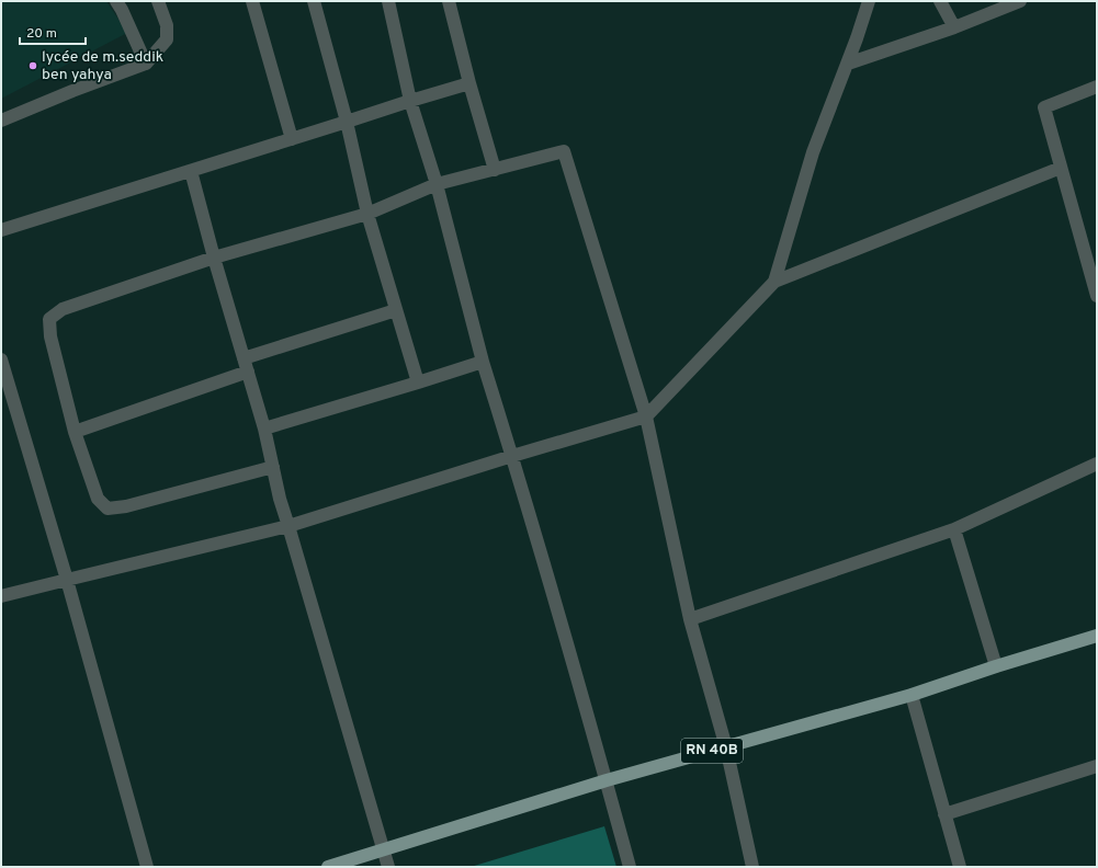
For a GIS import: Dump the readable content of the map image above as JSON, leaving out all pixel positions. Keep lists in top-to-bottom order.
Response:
{
  "streets": {
    "main road": ["RN 40B"]
  },
  "places": ["lycée de m.seddik ben yahya"],
  "scale_bar": "20 m"
}
